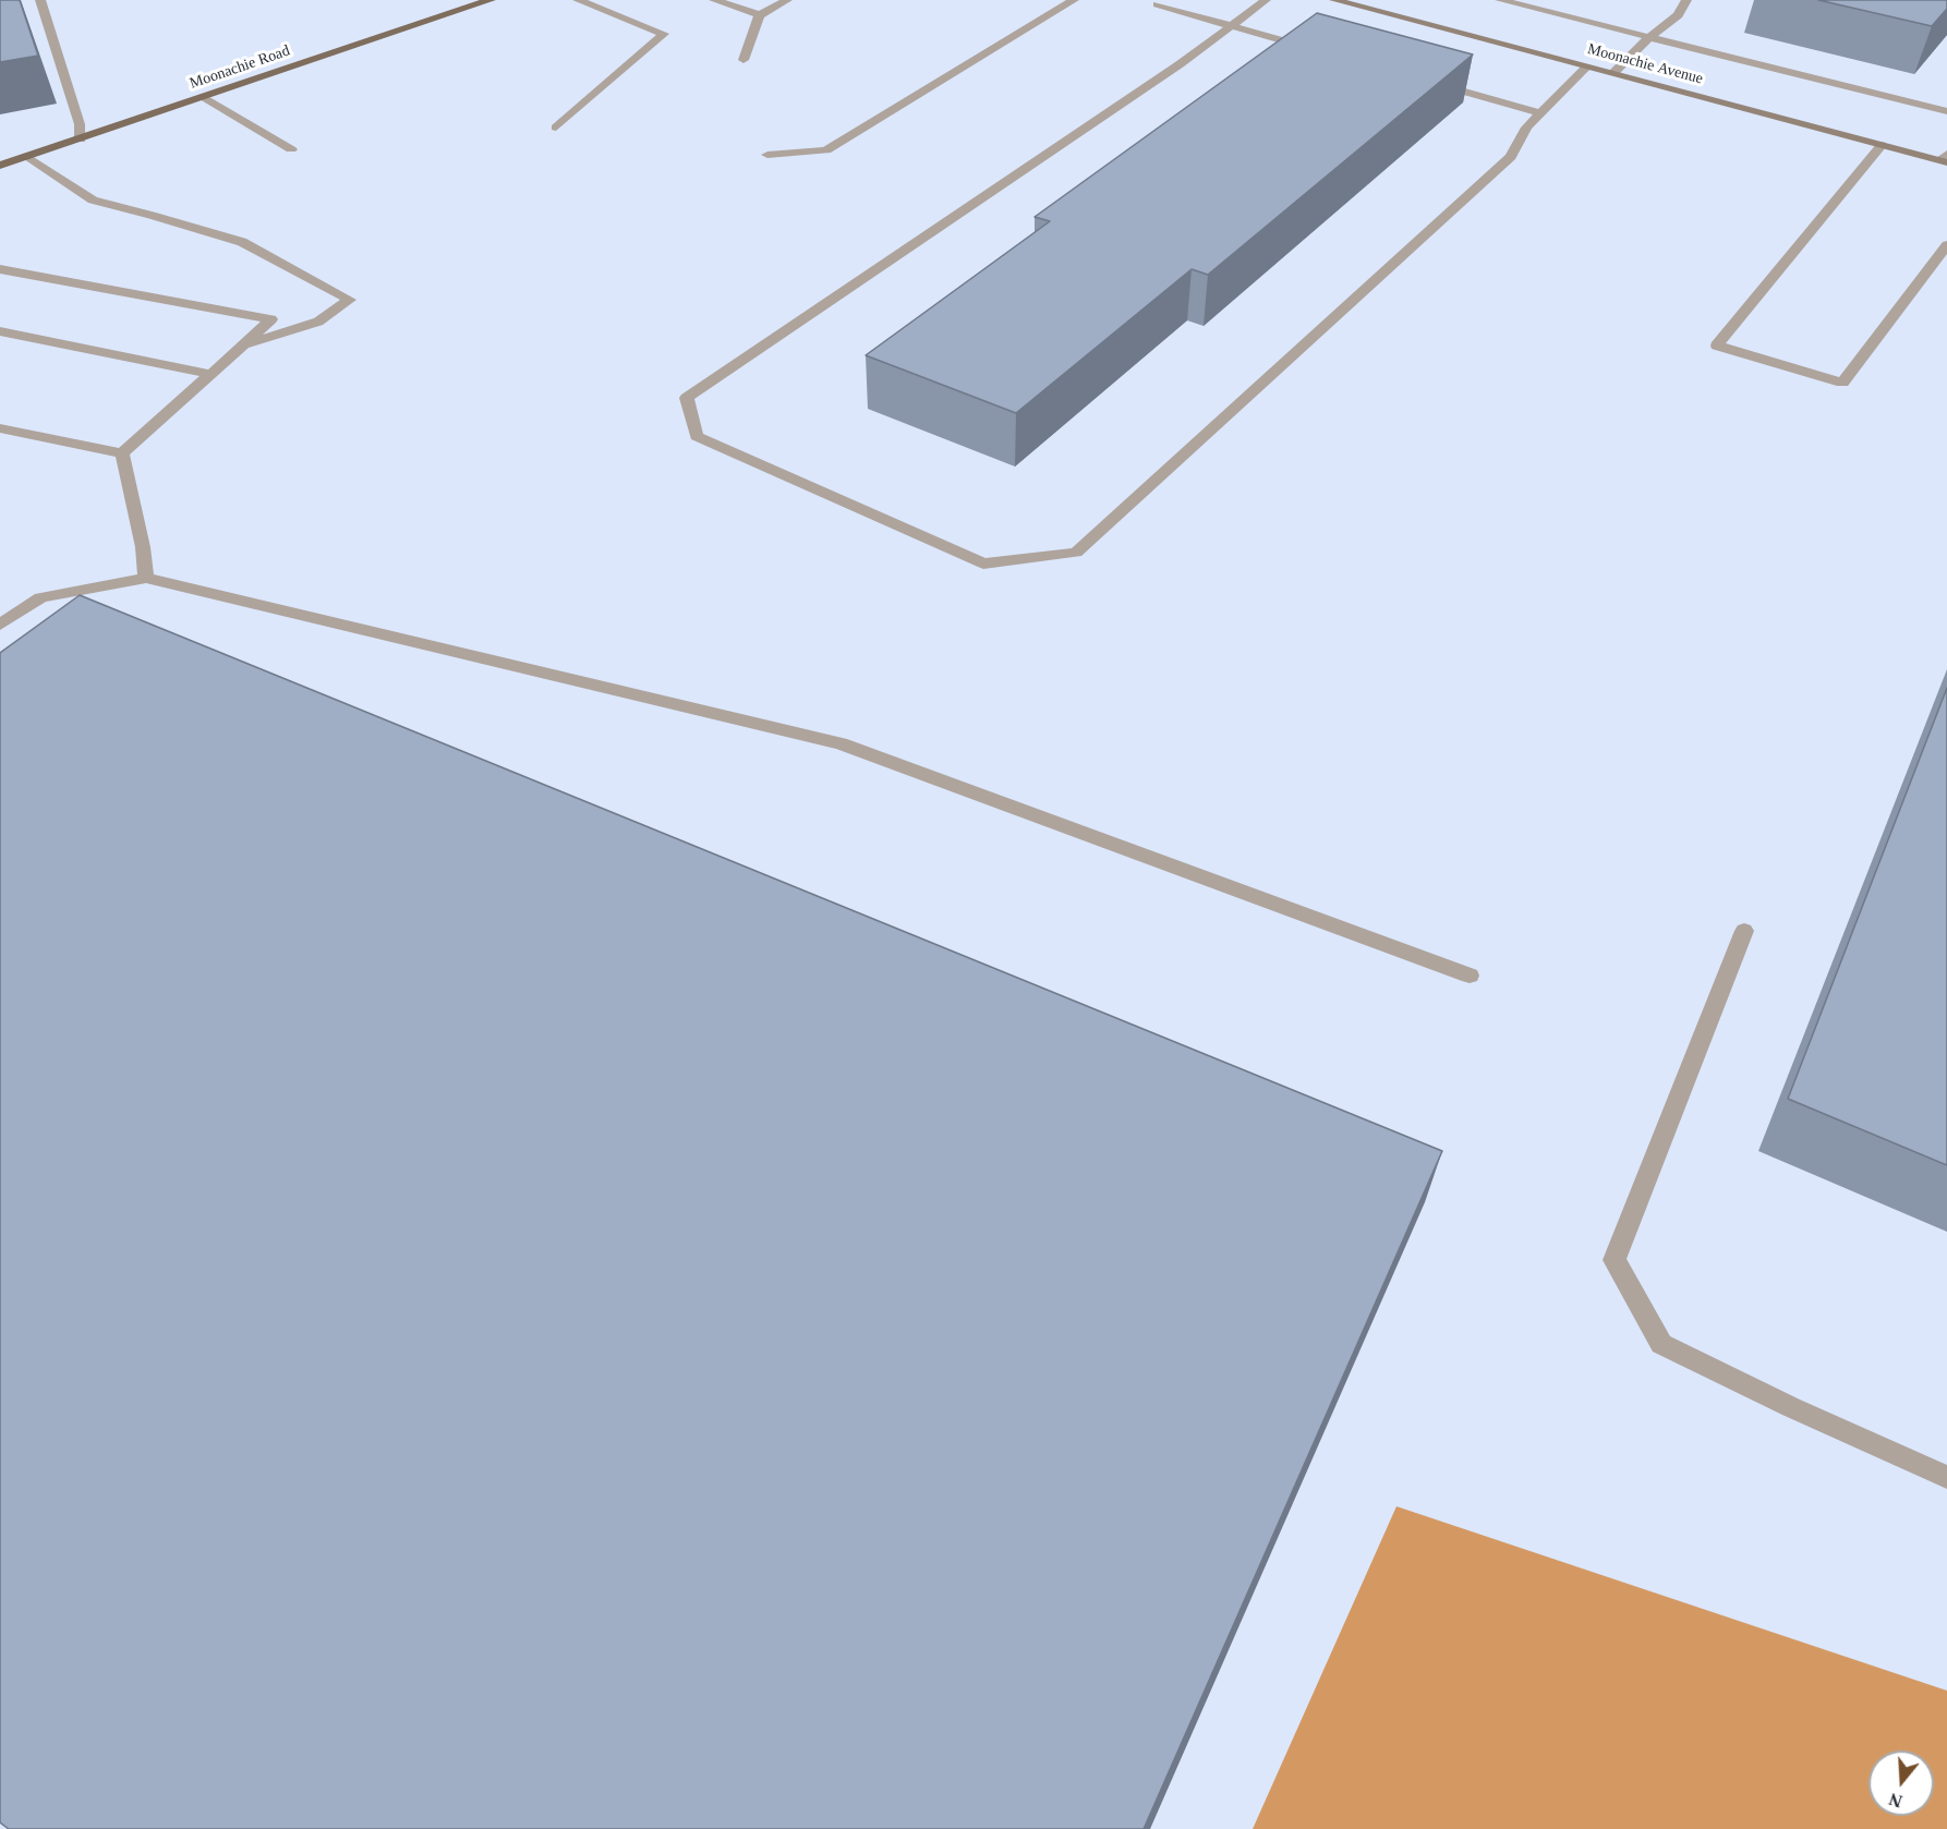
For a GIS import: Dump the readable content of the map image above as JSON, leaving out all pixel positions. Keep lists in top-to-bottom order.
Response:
{
  "streets": {
    "main road": ["Moonachie Avenue", "Moonachie Road"]
  },
  "north": "bottom"
}
